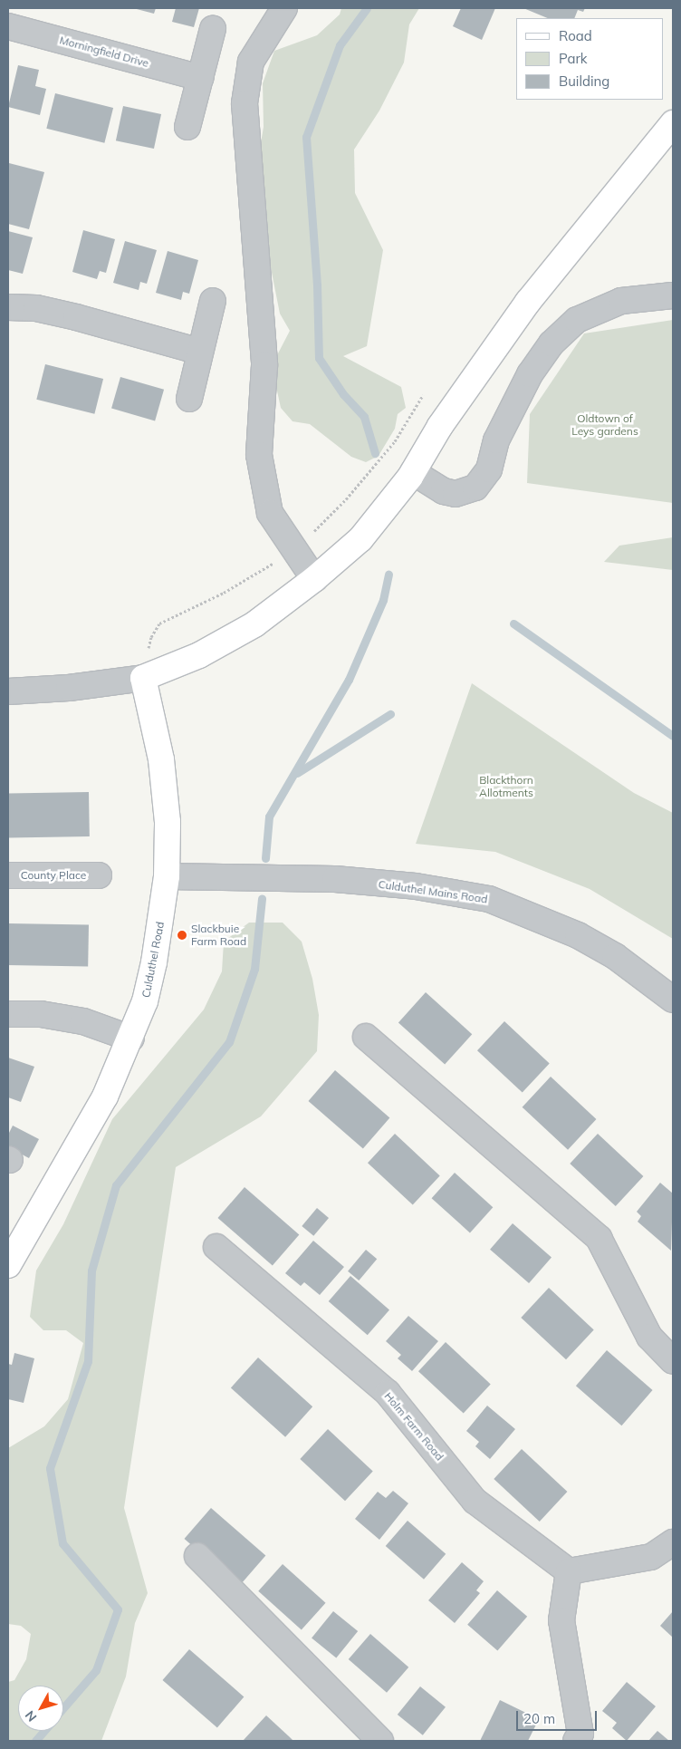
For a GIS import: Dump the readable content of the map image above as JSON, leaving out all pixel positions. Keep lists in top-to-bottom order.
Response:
{
  "streets": {
    "main road": ["Culduthel Road"],
    "street": [
      "Morningfield Drive",
      "County Place",
      "Culduthel Mains Road",
      "Holm Farm Road"
    ]
  },
  "crossings": [
    ["Culduthel Mains Road", "Culduthel Road"]
  ],
  "parks": ["Oldtown of Leys gardens", "Blackthorn Allotments"],
  "places": ["Slackbuie Farm Road"],
  "legend": ["Road", "Park", "Building"],
  "scale_bar": "20 m",
  "north": "bottom left"
}
